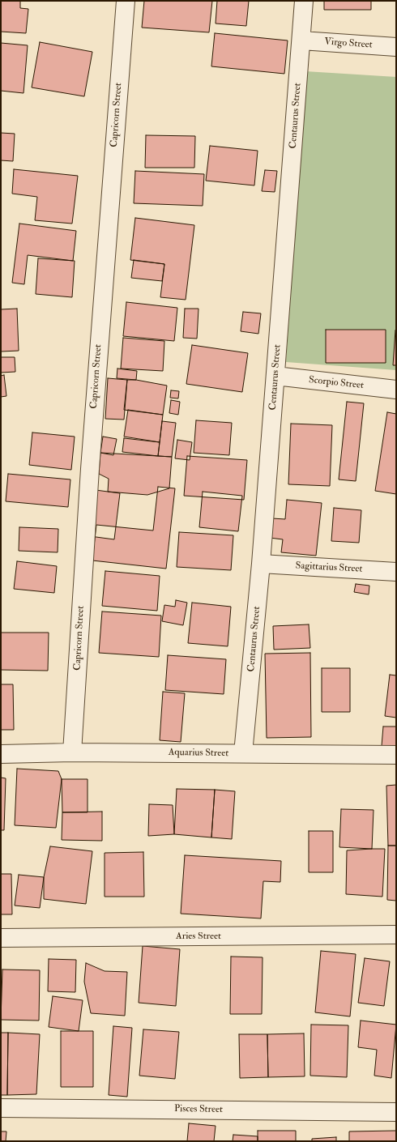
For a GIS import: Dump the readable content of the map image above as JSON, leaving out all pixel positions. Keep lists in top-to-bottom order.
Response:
{
  "streets": {
    "street": [
      "Virgo Street",
      "Capricorn Street",
      "Centaurus Street",
      "Scorpio Street",
      "Sagittarius Street",
      "Aquarius Street",
      "Aries Street",
      "Pisces Street"
    ]
  },
  "crossings": [
    ["Virgo Street", "Centaurus Street"],
    ["Capricorn Street", "Aquarius Street"],
    ["Centaurus Street", "Scorpio Street"],
    ["Centaurus Street", "Sagittarius Street"],
    ["Centaurus Street", "Aquarius Street"]
  ]
}
